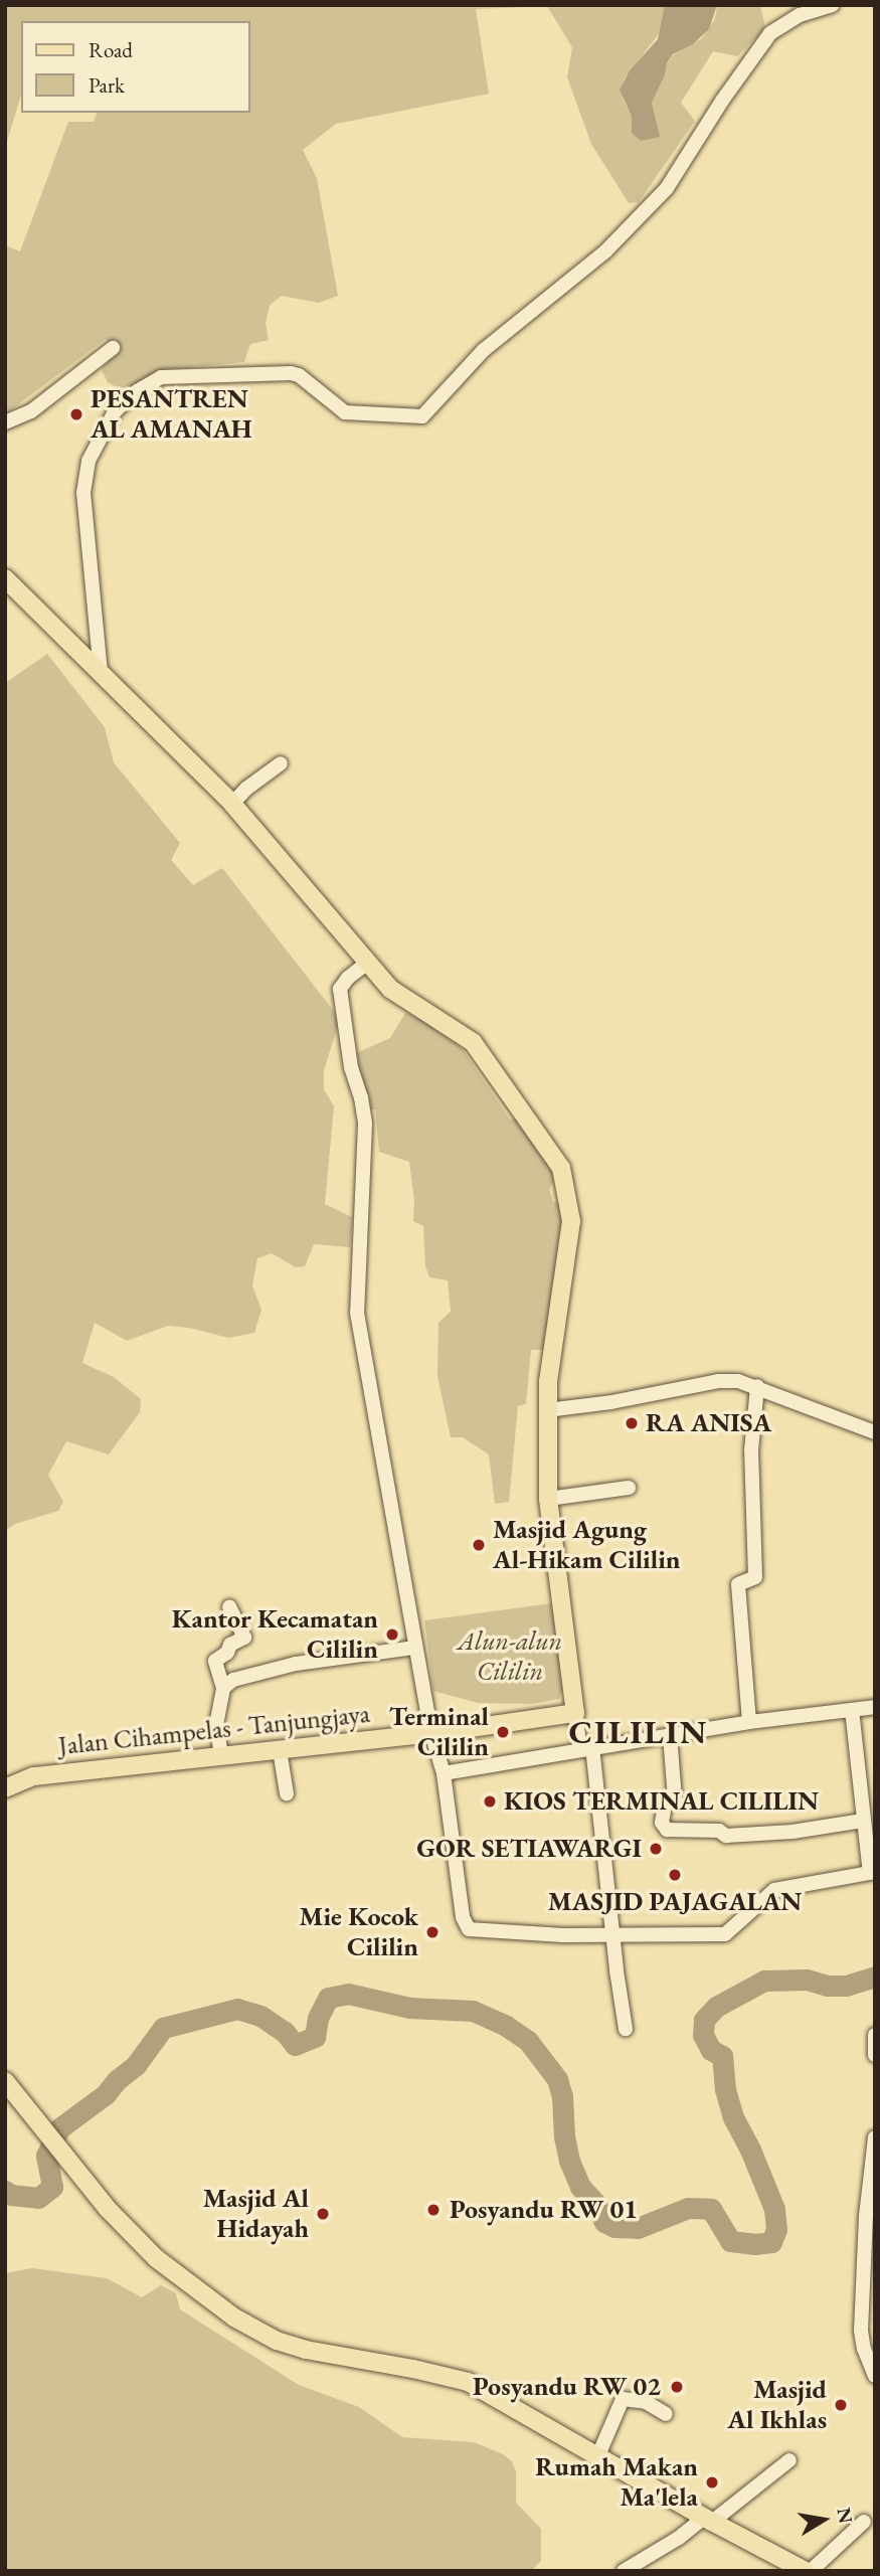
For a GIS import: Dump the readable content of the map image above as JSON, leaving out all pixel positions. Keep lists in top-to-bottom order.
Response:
{
  "streets": {
    "main road": ["Jalan Cihampelas - Tanjungjaya"]
  },
  "districts": ["CILILIN"],
  "parks": ["Alun-alun Cililin"],
  "places": [
    "PESANTREN AL AMANAH",
    "RA ANISA",
    "Masjid Agung Al-Hikam Cililin",
    "Kantor Kecamatan Cililin",
    "Terminal Cililin",
    "KIOS TERMINAL CILILIN",
    "GOR SETIAWARGI",
    "MASJID PAJAGALAN",
    "Mie Kocok Cililin",
    "Posyandu RW 01",
    "Masjid Al Hidayah",
    "Posyandu RW 02",
    "Masjid Al Ikhlas",
    "Rumah Makan Ma'lela"
  ],
  "legend": ["Road", "Park"],
  "north": "right"
}
